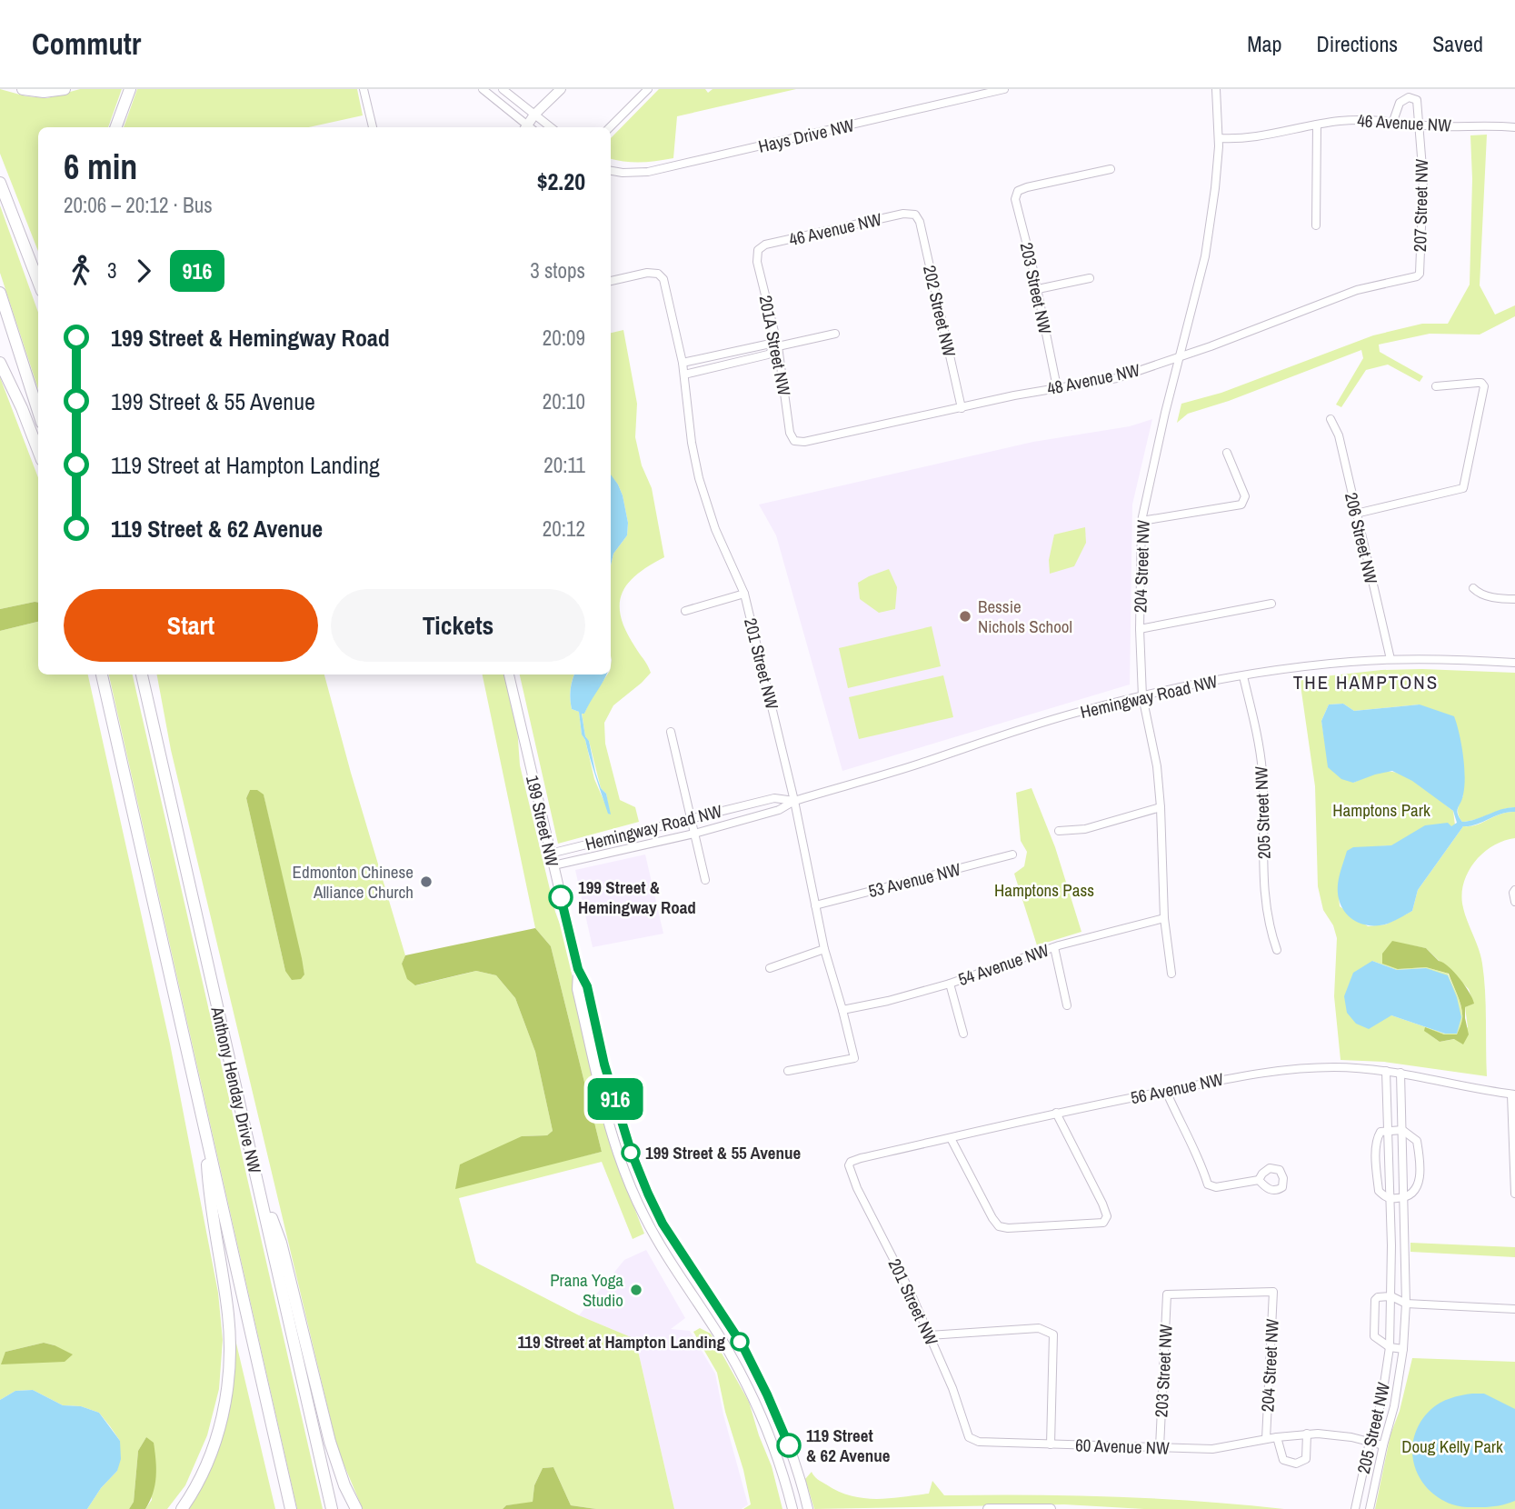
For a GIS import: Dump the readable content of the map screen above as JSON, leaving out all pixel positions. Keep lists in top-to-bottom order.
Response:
{
  "streets": {
    "highway": ["Anthony Henday Drive NW"],
    "main road": ["199 Street NW"],
    "street": [
      "46 Avenue NW",
      "Hays Drive NW",
      "207 Street NW",
      "203 Street NW",
      "202 Street NW",
      "201A Street NW",
      "48 Avenue NW",
      "206 Street NW",
      "204 Street NW",
      "201 Street NW",
      "Hemingway Road NW",
      "205 Street NW",
      "53 Avenue NW",
      "54 Avenue NW",
      "56 Avenue NW",
      "60 Avenue NW"
    ]
  },
  "crossings": [
    ["46 Avenue NW", "207 Street NW"],
    ["46 Avenue NW", "202 Street NW"],
    ["46 Avenue NW", "201A Street NW"],
    ["46 Avenue NW", "204 Street NW"],
    ["207 Street NW", "48 Avenue NW"],
    ["203 Street NW", "48 Avenue NW"],
    ["203 Street NW", "204 Street NW"],
    ["203 Street NW", "60 Avenue NW"],
    ["202 Street NW", "48 Avenue NW"],
    ["201A Street NW", "48 Avenue NW"],
    ["48 Avenue NW", "204 Street NW"],
    ["206 Street NW", "Hemingway Road NW"],
    ["204 Street NW", "Hemingway Road NW"],
    ["204 Street NW", "54 Avenue NW"],
    ["204 Street NW", "60 Avenue NW"],
    ["201 Street NW", "Hemingway Road NW"],
    ["201 Street NW", "53 Avenue NW"],
    ["201 Street NW", "54 Avenue NW"],
    ["201 Street NW", "56 Avenue NW"],
    ["201 Street NW", "60 Avenue NW"],
    ["Hemingway Road NW", "205 Street NW"],
    ["Hemingway Road NW", "199 Street NW"],
    ["205 Street NW", "56 Avenue NW"],
    ["205 Street NW", "60 Avenue NW"]
  ],
  "districts": ["THE HAMPTONS"],
  "parks": ["Hamptons Park", "Hamptons Pass", "Doug Kelly Park"],
  "places": [
    "Bessie Nichols School",
    "Edmonton Chinese Alliance Church",
    "199 Street & Hemingway Road",
    "199 Street & 55 Avenue",
    "Prana Yoga Studio",
    "119 Street at Hampton Landing",
    "119 Street & 62 Avenue"
  ],
  "lines": ["bus line 916"],
  "page": {
    "header": "Commutr",
    "nav": ["Map", "Directions", "Saved"],
    "on_map": "916",
    "heading": ["6 min", "20:06 – 20:12 · Bus", "$2.20"],
    "legs": ["3", "916", "3 stops"],
    "list": [
      {
        "name": "199 Street & Hemingway Road",
        "value": "20:09"
      },
      {
        "name": "199 Street & 55 Avenue",
        "value": "20:10"
      },
      {
        "name": "119 Street at Hampton Landing",
        "value": "20:11"
      },
      {
        "name": "119 Street & 62 Avenue",
        "value": "20:12"
      }
    ],
    "buttons": ["Start", "Tickets"]
  }
}
